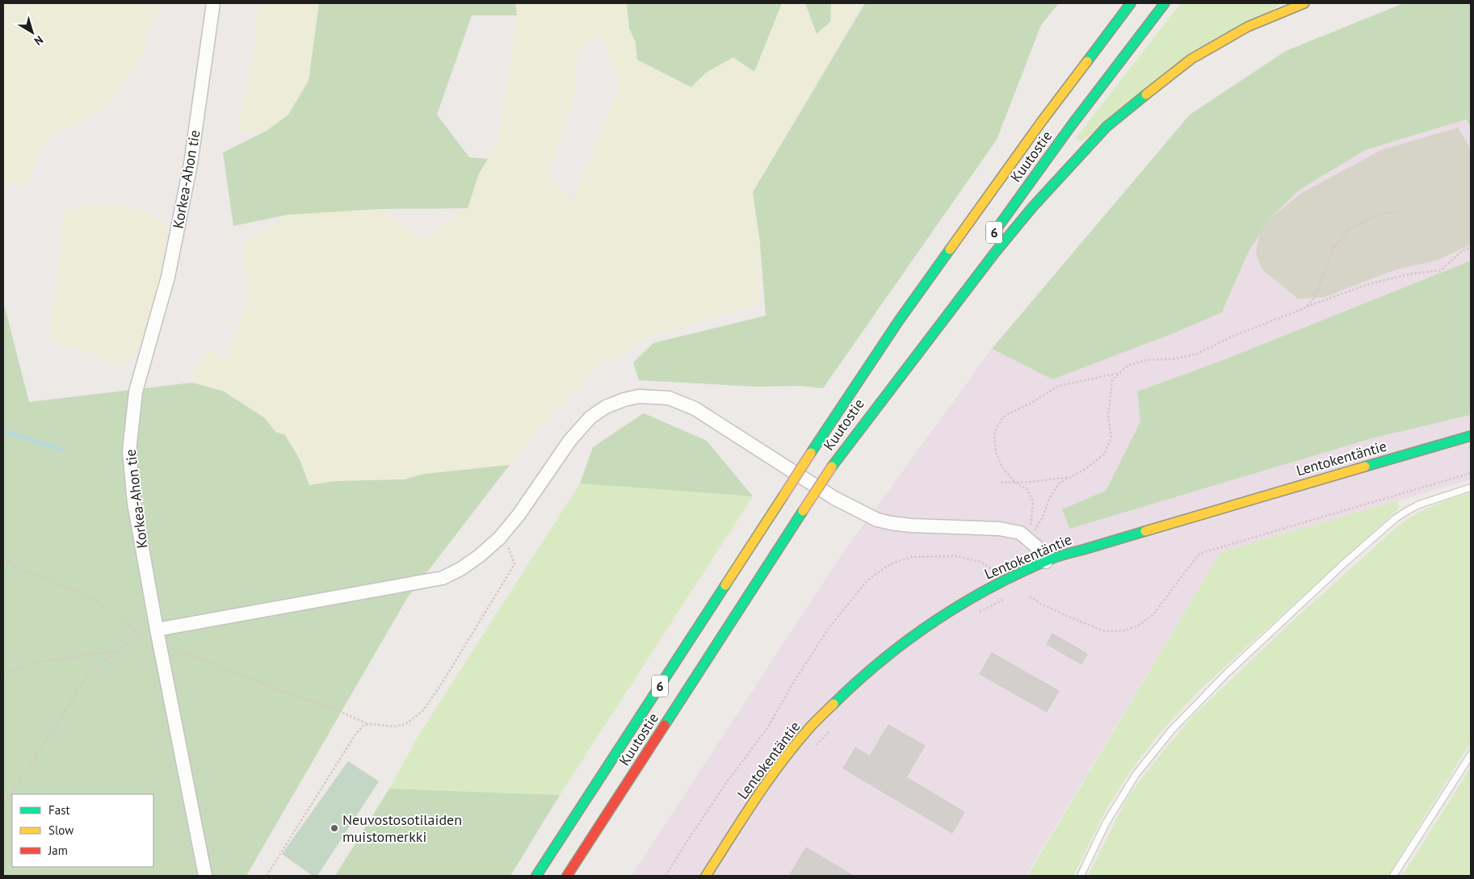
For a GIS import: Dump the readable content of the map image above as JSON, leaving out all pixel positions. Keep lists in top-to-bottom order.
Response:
{
  "streets": {
    "main road": ["Kuutostie", "6", "Lentokentäntie"],
    "street": ["Korkea-Ahon tie"]
  },
  "places": ["Neuvostosotilaiden muistomerkki"],
  "legend": ["Fast", "Slow", "Jam"],
  "north": "bottom right"
}
